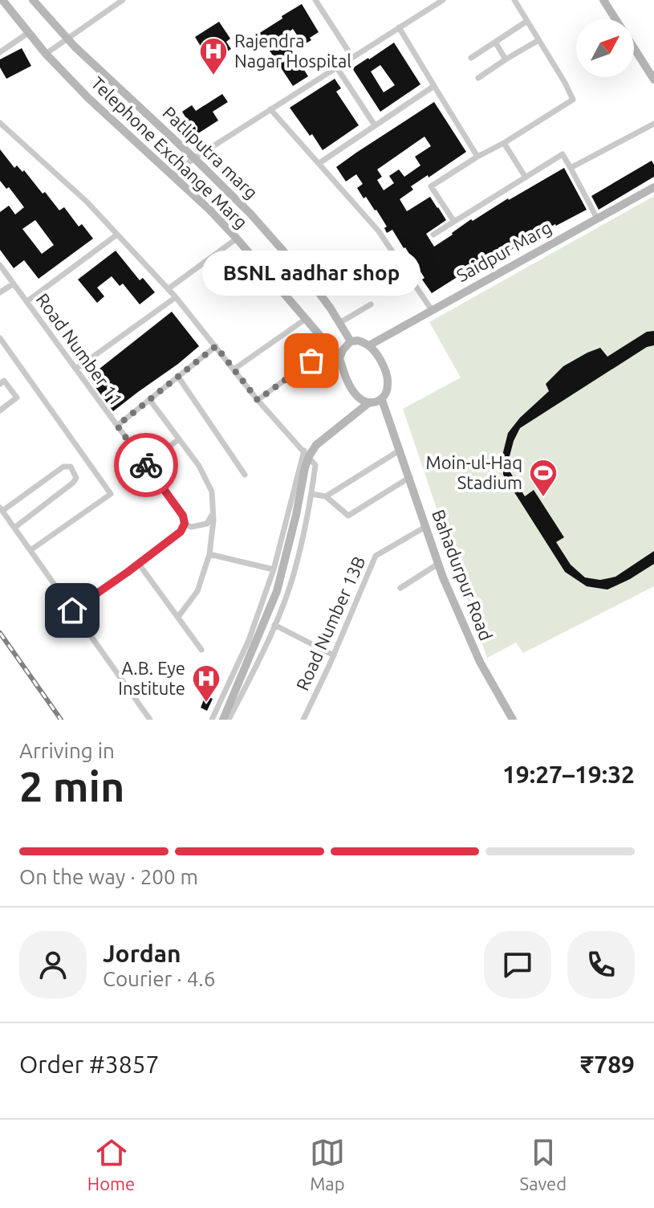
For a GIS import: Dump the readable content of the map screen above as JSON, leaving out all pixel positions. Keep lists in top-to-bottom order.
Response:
{
  "streets": {
    "main road": [
      "Telephone Exchange Marg",
      "Patliputra marg",
      "Saidpur Marg",
      "Bahadurpur Road"
    ],
    "street": ["Road Number 11", "Road Number 13B"]
  },
  "crossings": [
    ["Telephone Exchange Marg", "Patliputra marg"],
    ["Telephone Exchange Marg", "Saidpur Marg"],
    ["Telephone Exchange Marg", "Bahadurpur Road"],
    ["Patliputra marg", "Saidpur Marg"],
    ["Patliputra marg", "Bahadurpur Road"],
    ["Saidpur Marg", "Bahadurpur Road"],
    ["Bahadurpur Road", "Road Number 13B"]
  ],
  "places": {
    "hospital": ["Rajendra Nagar Hospital", "A.B. Eye Institute"],
    "other": ["BSNL aadhar shop"],
    "sports": ["Moin-ul-Haq Stadium"]
  },
  "north": "top right",
  "page": {
    "bubble": "BSNL aadhar shop",
    "heading": ["2 min", "Arriving in", "19:27–19:32"],
    "panel": [
      "Jordan",
      "Courier · 4.6",
      "Order #3857",
      "₹789"
    ],
    "bar": "On the way · 200 m",
    "tabs": ["Home", "Map", "Saved"]
  }
}
